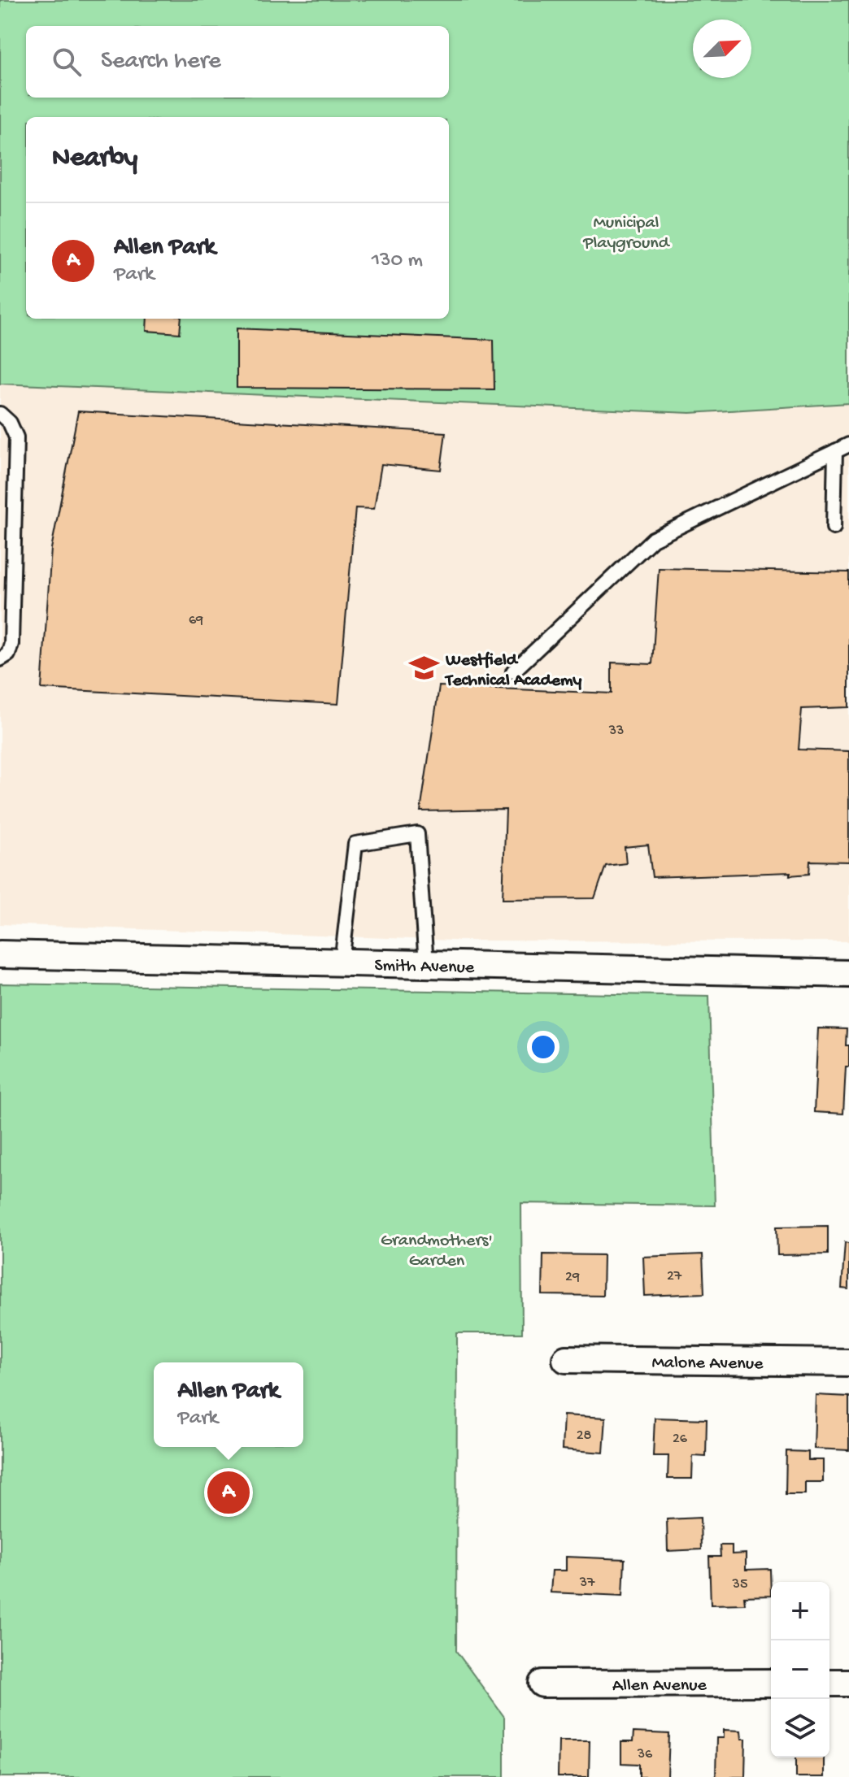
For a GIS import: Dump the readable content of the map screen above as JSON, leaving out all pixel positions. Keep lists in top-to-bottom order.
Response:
{
  "streets": {
    "street": ["Smith Avenue", "Malone Avenue", "Allen Avenue"]
  },
  "parks": ["Municipal Playground", "Grandmothers' Garden"],
  "places": {
    "school or university": ["Westfield Technical Academy"]
  },
  "house_numbers": [
    "69",
    "33",
    "27",
    "29",
    "28",
    "26",
    "37",
    "35",
    "36"
  ],
  "north": "top right",
  "page": {
    "search": "Search here",
    "heading": "Nearby",
    "list": [
      {
        "mark": "A",
        "name": "Allen Park",
        "note": "Park",
        "value": "130 m"
      }
    ],
    "popup": ["Allen Park", "Park"],
    "pins": "A",
    "map_buttons": ["+", "−"]
  }
}
